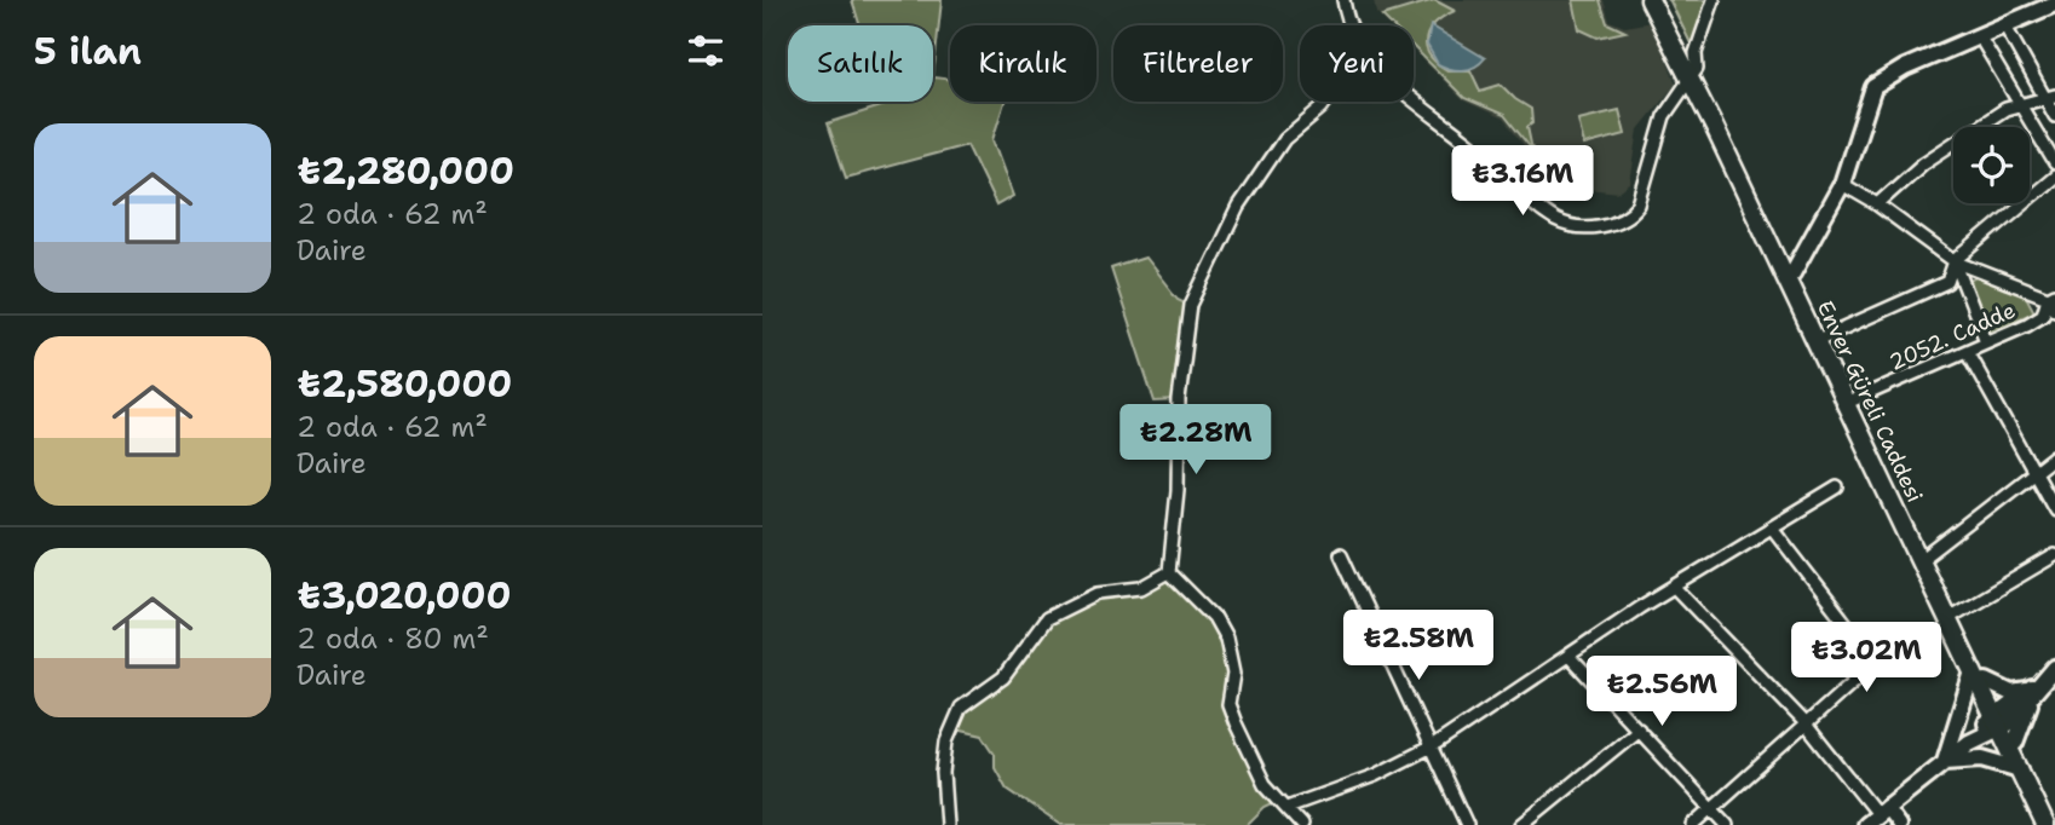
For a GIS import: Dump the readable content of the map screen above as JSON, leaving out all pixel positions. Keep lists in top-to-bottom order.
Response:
{
  "streets": {
    "main road": ["Enver Güreli Caddesi"],
    "street": ["2052. Cadde"]
  },
  "crossings": [
    ["2052. Cadde", "Enver Güreli Caddesi"]
  ],
  "page": {
    "heading": "5 ilan",
    "chip": [
      "Satılık",
      "Kiralık",
      "Filtreler",
      "Yeni"
    ],
    "list": [
      {
        "name": "₺2,280,000",
        "note": "2 oda · 62 m² · Daire"
      },
      {
        "name": "₺2,580,000",
        "note": "2 oda · 62 m² · Daire"
      },
      {
        "name": "₺3,020,000",
        "note": "2 oda · 80 m² · Daire"
      }
    ],
    "price": [
      "₺3.16M",
      "₺2.28M",
      "₺2.58M",
      "₺3.02M",
      "₺2.56M"
    ]
  }
}
